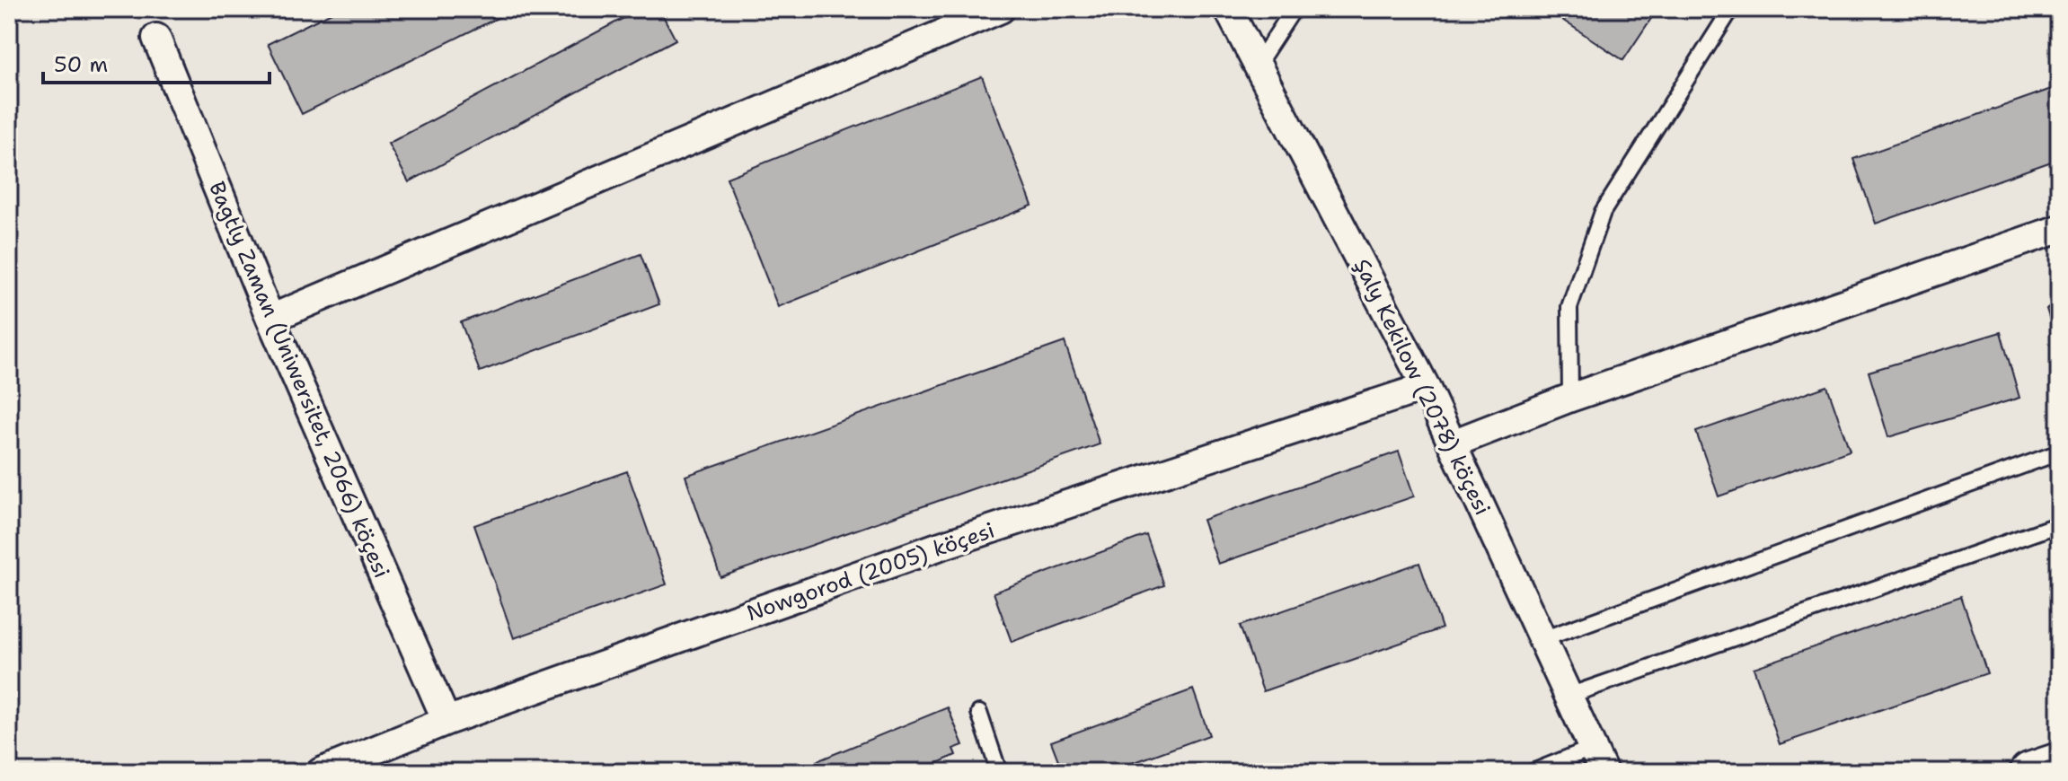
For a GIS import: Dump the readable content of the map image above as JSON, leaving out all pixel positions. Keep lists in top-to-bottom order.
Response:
{
  "streets": {
    "street": ["Bagtly Zaman (Uniwersitet, 2066) köçesi", "Şaly Kekilow (2078) köçesi", "Nowgorod (2005) köçesi"]
  },
  "crossings": [
    ["Bagtly Zaman (Uniwersitet, 2066) köçesi", "Nowgorod (2005) köçesi"],
    ["Şaly Kekilow (2078) köçesi", "Nowgorod (2005) köçesi"]
  ],
  "scale_bar": "50 m"
}
